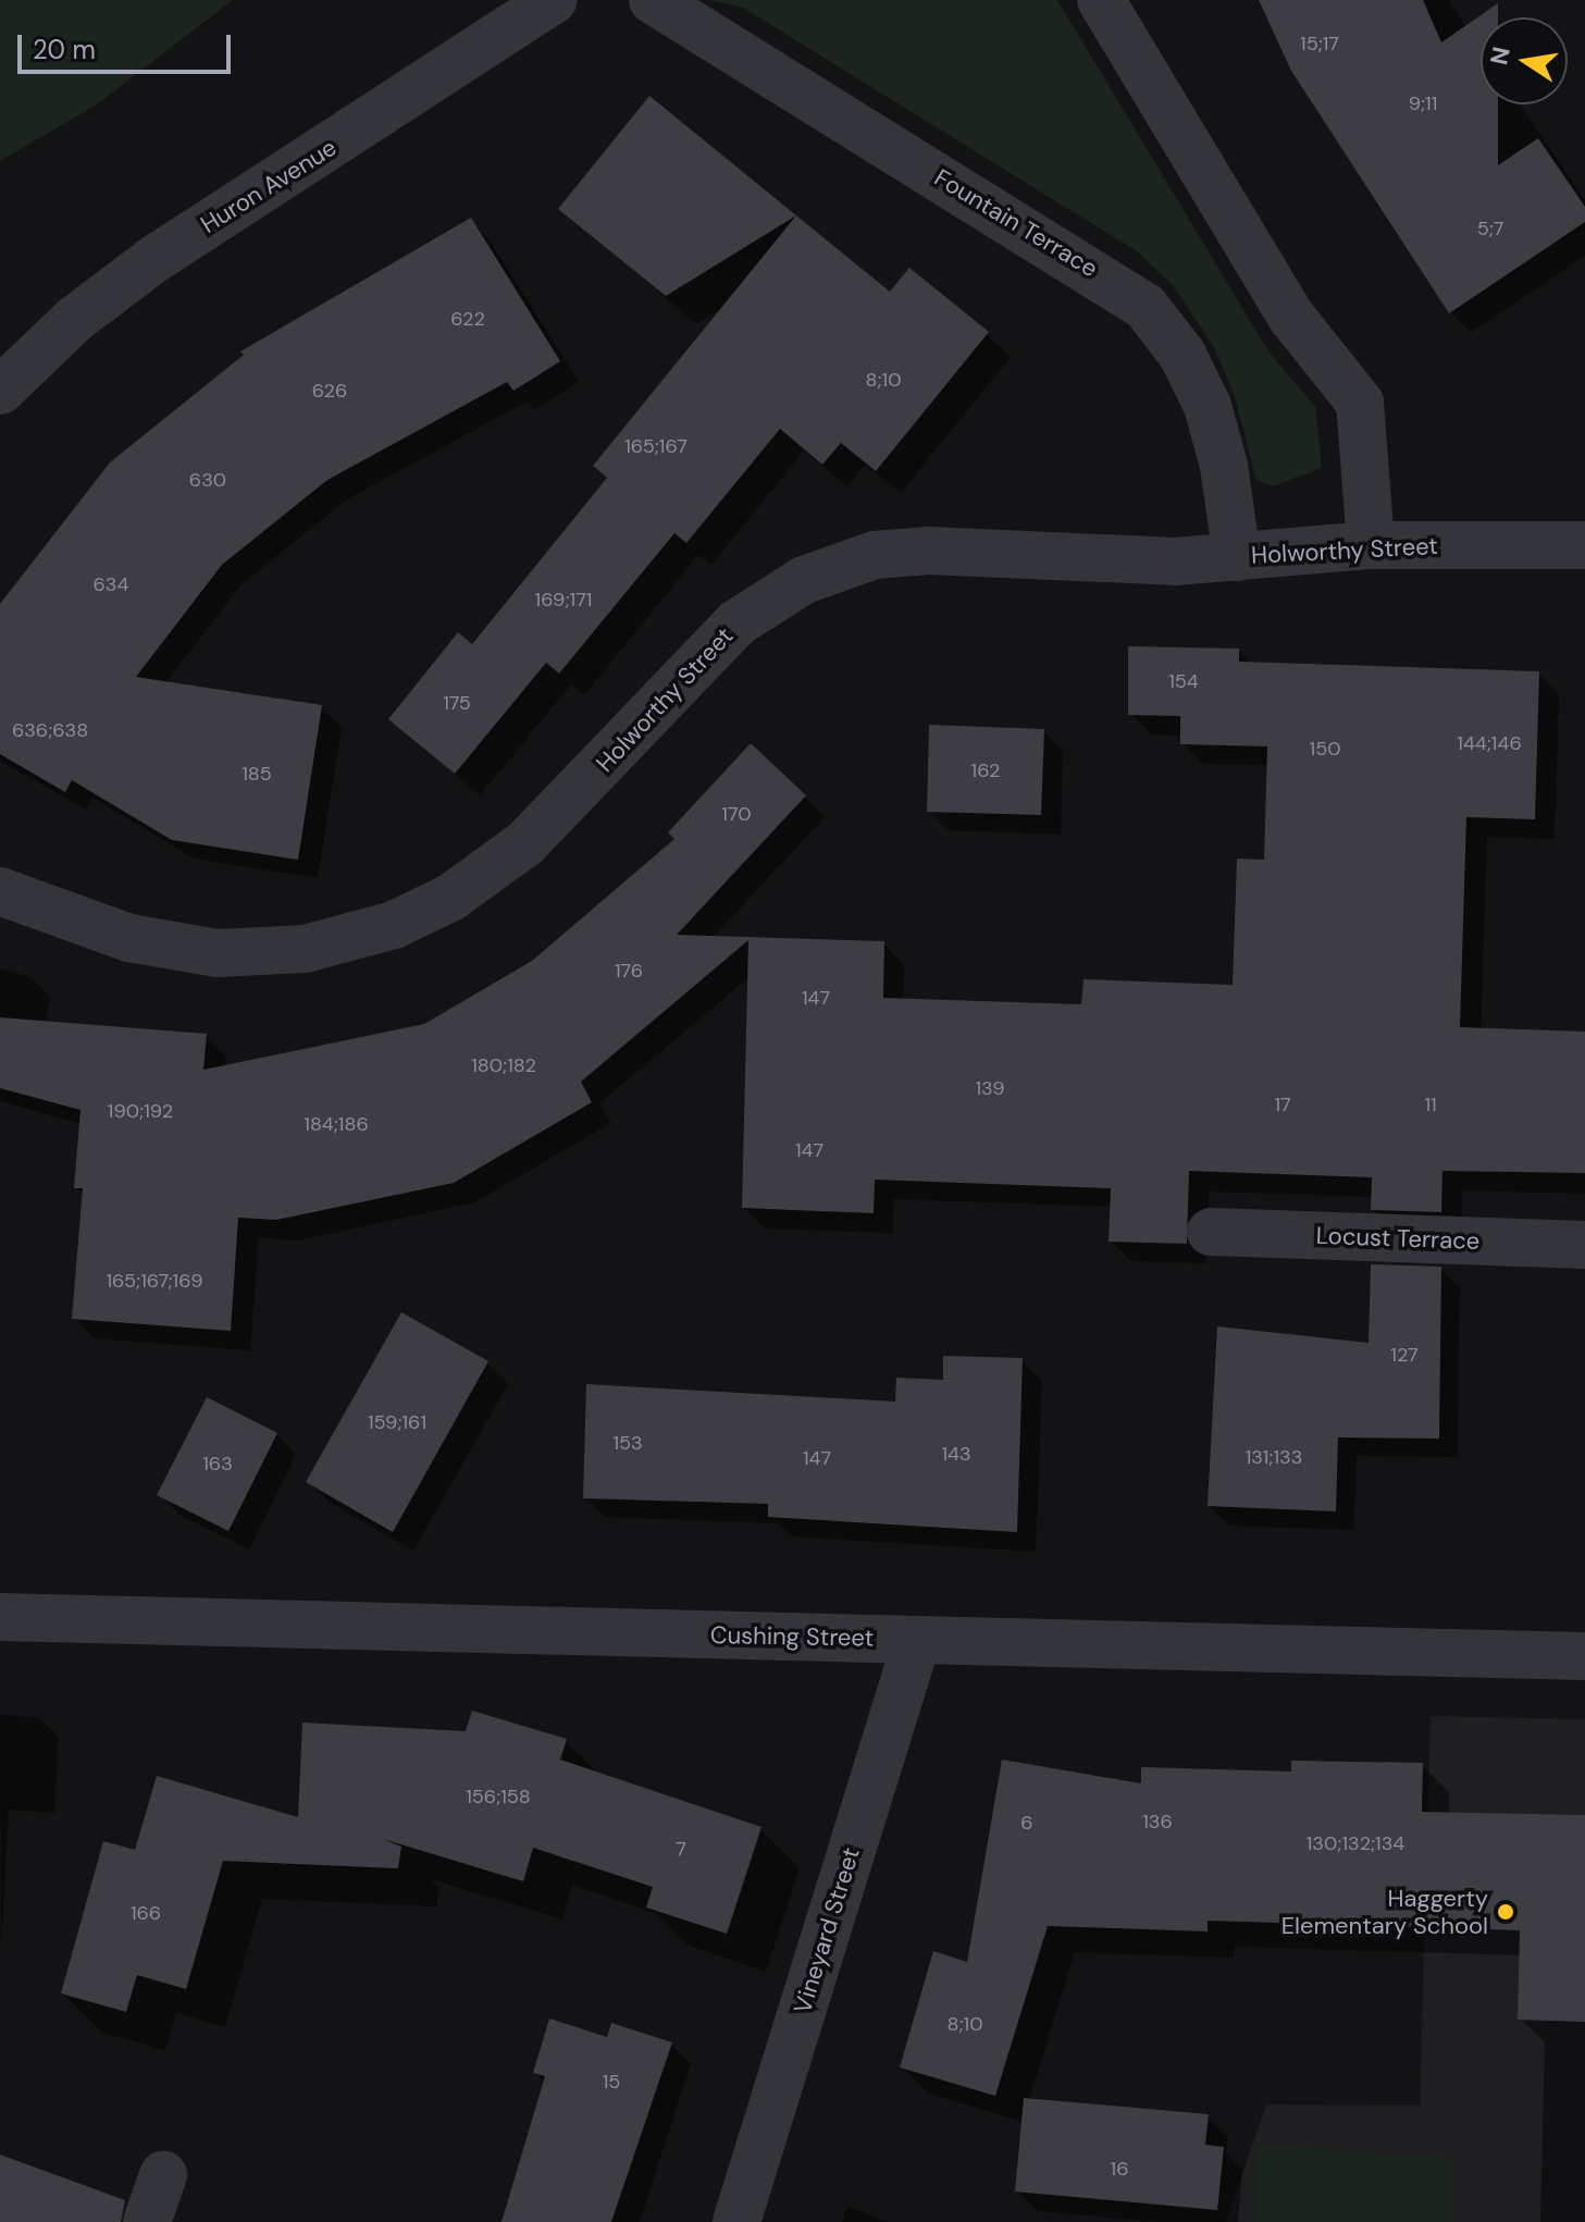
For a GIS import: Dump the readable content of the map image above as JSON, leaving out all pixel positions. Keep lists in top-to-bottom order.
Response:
{
  "streets": {
    "street": [
      "Huron Avenue",
      "Fountain Terrace",
      "Holworthy Street",
      "Locust Terrace",
      "Cushing Street",
      "Vineyard Street"
    ]
  },
  "crossings": [
    ["Fountain Terrace", "Holworthy Street"],
    ["Cushing Street", "Vineyard Street"]
  ],
  "places": ["Haggerty Elementary School"],
  "house_numbers": [
    "15;17",
    "9;11",
    "5;7",
    "622",
    "8;10",
    "626",
    "165;167",
    "630",
    "634",
    "169;171",
    "154",
    "175",
    "636;638",
    "144;146",
    "150",
    "162",
    "185",
    "170",
    "176",
    "147",
    "180;182",
    "139",
    "17",
    "11",
    "190;192",
    "184;186",
    "147",
    "165;167;169",
    "127",
    "159;161",
    "153",
    "143",
    "131;133",
    "147",
    "163",
    "156;158",
    "136",
    "6",
    "130;132;134",
    "7",
    "166",
    "8;10",
    "15",
    "16"
  ],
  "scale_bar": "20 m",
  "north": "left"
}
